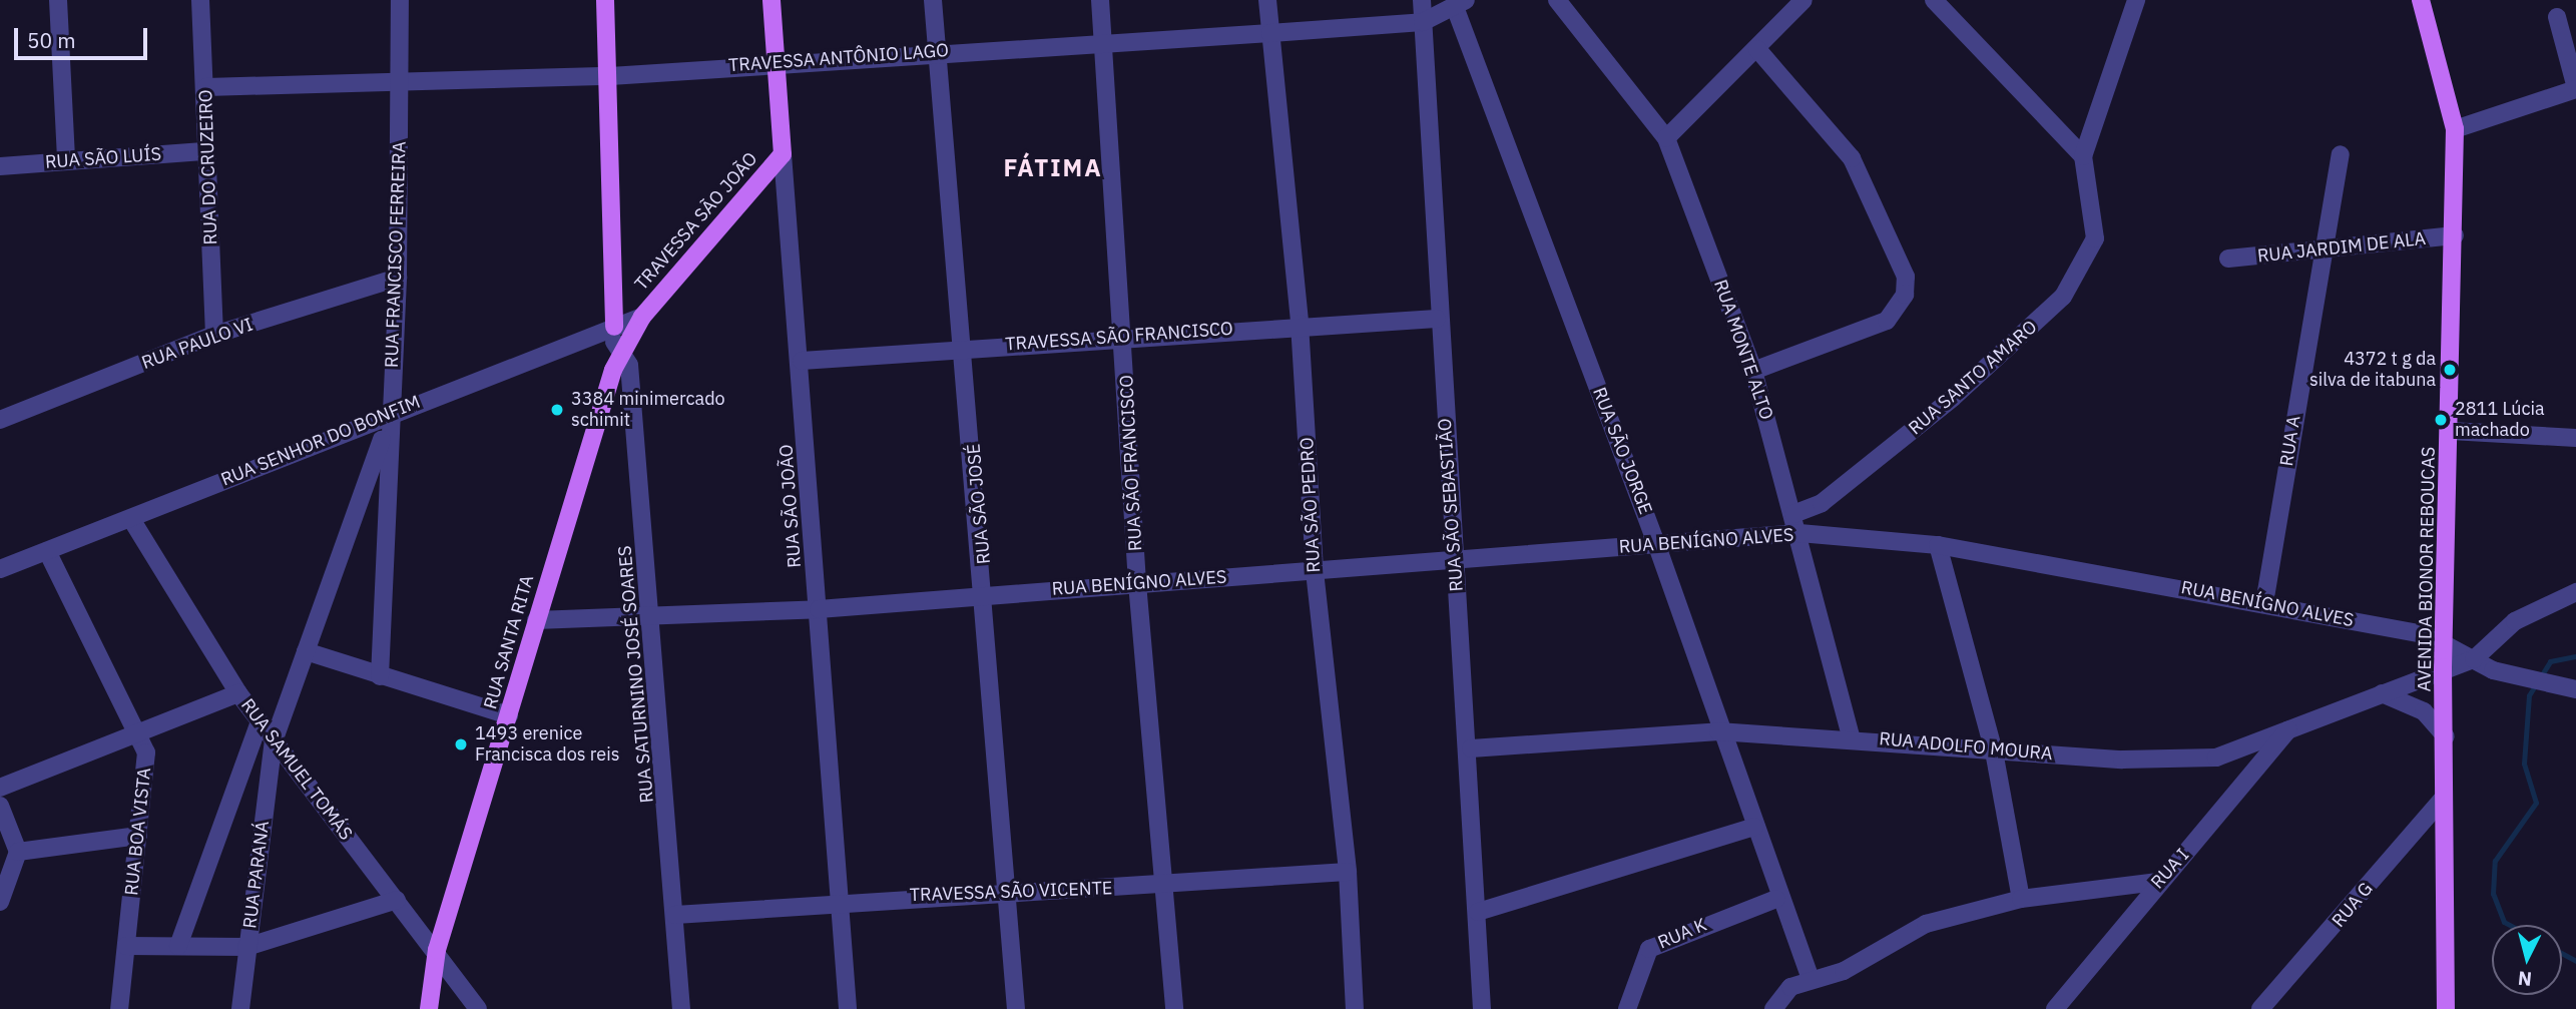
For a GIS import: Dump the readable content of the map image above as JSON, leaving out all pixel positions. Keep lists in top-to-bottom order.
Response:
{
  "streets": {
    "main road": [
      "TRAVESSA SÃO JOÃO",
      "RUA SÃO JOÃO",
      "AVENIDA BIONOR REBOUCAS",
      "RUA SANTA RITA",
      "RUA SATURNINO JOSÉ SOARES"
    ],
    "street": [
      "TRAVESSA ANTÔNIO LAGO",
      "RUA SÃO LUÍS",
      "RUA DO CRUZEIRO",
      "RUA JARDIM DE ALA",
      "RUA FRANCISCO FERREIRA",
      "TRAVESSA SÃO FRANCISCO",
      "RUA PAULO VI",
      "RUA MONTE ALTO",
      "RUA SANTO AMARO",
      "RUA SENHOR DO BONFIM",
      "RUA A",
      "RUA SÃO JORGE",
      "RUA SÃO FRANCISCO",
      "RUA SÃO JOSÉ",
      "RUA SÃO PEDRO",
      "RUA SÃO SEBASTIÃO",
      "RUA BENÍGNO ALVES",
      "RUA ADOLFO MOURA",
      "RUA SAMUEL TOMÁS",
      "RUA BOA VISTA",
      "RUA I",
      "RUA PARANÁ",
      "TRAVESSA SÃO VICENTE",
      "RUA G",
      "RUA K"
    ]
  },
  "crossings": [
    ["TRAVESSA ANTÔNIO LAGO", "RUA DO CRUZEIRO"],
    ["TRAVESSA ANTÔNIO LAGO", "RUA FRANCISCO FERREIRA"],
    ["TRAVESSA ANTÔNIO LAGO", "RUA SÃO JORGE"],
    ["TRAVESSA ANTÔNIO LAGO", "RUA SÃO FRANCISCO"],
    ["TRAVESSA ANTÔNIO LAGO", "RUA SÃO JOSÉ"],
    ["TRAVESSA ANTÔNIO LAGO", "RUA SÃO PEDRO"],
    ["TRAVESSA ANTÔNIO LAGO", "RUA SÃO SEBASTIÃO"],
    ["TRAVESSA ANTÔNIO LAGO", "RUA SÃO JOÃO"],
    ["TRAVESSA ANTÔNIO LAGO", "RUA SATURNINO JOSÉ SOARES"],
    ["RUA SÃO LUÍS", "RUA DO CRUZEIRO"],
    ["RUA DO CRUZEIRO", "RUA PAULO VI"],
    ["TRAVESSA SÃO JOÃO", "RUA SENHOR DO BONFIM"],
    ["TRAVESSA SÃO JOÃO", "RUA SÃO JOÃO"],
    ["RUA JARDIM DE ALA", "RUA A"],
    ["RUA JARDIM DE ALA", "AVENIDA BIONOR REBOUCAS"],
    ["RUA FRANCISCO FERREIRA", "RUA PAULO VI"],
    ["RUA FRANCISCO FERREIRA", "RUA SENHOR DO BONFIM"],
    ["RUA FRANCISCO FERREIRA", "RUA PARANÁ"],
    ["TRAVESSA SÃO FRANCISCO", "RUA SÃO FRANCISCO"],
    ["TRAVESSA SÃO FRANCISCO", "RUA SÃO JOSÉ"],
    ["TRAVESSA SÃO FRANCISCO", "RUA SÃO PEDRO"],
    ["TRAVESSA SÃO FRANCISCO", "RUA SÃO SEBASTIÃO"],
    ["TRAVESSA SÃO FRANCISCO", "RUA SÃO JOÃO"],
    ["RUA MONTE ALTO", "RUA SANTO AMARO"],
    ["RUA MONTE ALTO", "RUA BENÍGNO ALVES"],
    ["RUA MONTE ALTO", "RUA ADOLFO MOURA"],
    ["RUA SENHOR DO BONFIM", "RUA SANTA RITA"],
    ["RUA SENHOR DO BONFIM", "RUA SATURNINO JOSÉ SOARES"],
    ["RUA SENHOR DO BONFIM", "RUA SAMUEL TOMÁS"],
    ["RUA SENHOR DO BONFIM", "RUA BOA VISTA"],
    ["RUA SENHOR DO BONFIM", "RUA PARANÁ"],
    ["RUA A", "RUA BENÍGNO ALVES"],
    ["RUA SÃO JORGE", "RUA BENÍGNO ALVES"],
    ["RUA SÃO JORGE", "RUA ADOLFO MOURA"],
    ["RUA SÃO JORGE", "RUA K"],
    ["RUA SÃO FRANCISCO", "RUA BENÍGNO ALVES"],
    ["RUA SÃO FRANCISCO", "TRAVESSA SÃO VICENTE"],
    ["RUA SÃO JOSÉ", "RUA BENÍGNO ALVES"],
    ["RUA SÃO JOSÉ", "TRAVESSA SÃO VICENTE"],
    ["RUA SÃO PEDRO", "RUA BENÍGNO ALVES"],
    ["RUA SÃO PEDRO", "TRAVESSA SÃO VICENTE"],
    ["RUA SÃO SEBASTIÃO", "RUA BENÍGNO ALVES"],
    ["RUA SÃO SEBASTIÃO", "RUA ADOLFO MOURA"],
    ["RUA SÃO JOÃO", "RUA BENÍGNO ALVES"],
    ["RUA SÃO JOÃO", "TRAVESSA SÃO VICENTE"],
    ["RUA BENÍGNO ALVES", "AVENIDA BIONOR REBOUCAS"],
    ["RUA BENÍGNO ALVES", "RUA SANTA RITA"],
    ["RUA BENÍGNO ALVES", "RUA SATURNINO JOSÉ SOARES"],
    ["RUA BENÍGNO ALVES", "RUA ADOLFO MOURA"],
    ["AVENIDA BIONOR REBOUCAS", "RUA ADOLFO MOURA"],
    ["AVENIDA BIONOR REBOUCAS", "RUA G"],
    ["RUA SANTA RITA", "RUA SATURNINO JOSÉ SOARES"],
    ["RUA SANTA RITA", "RUA SAMUEL TOMÁS"],
    ["RUA SATURNINO JOSÉ SOARES", "TRAVESSA SÃO VICENTE"],
    ["RUA ADOLFO MOURA", "RUA I"],
    ["RUA SAMUEL TOMÁS", "RUA PARANÁ"]
  ],
  "districts": ["FÁTIMA"],
  "places": [
    "4372 t g da silva de itabuna",
    "3384 minimercado schimit",
    "2811 Lúcia machado",
    "1493 erenice Francisca dos reis"
  ],
  "scale_bar": "50 m",
  "north": "bottom"
}
